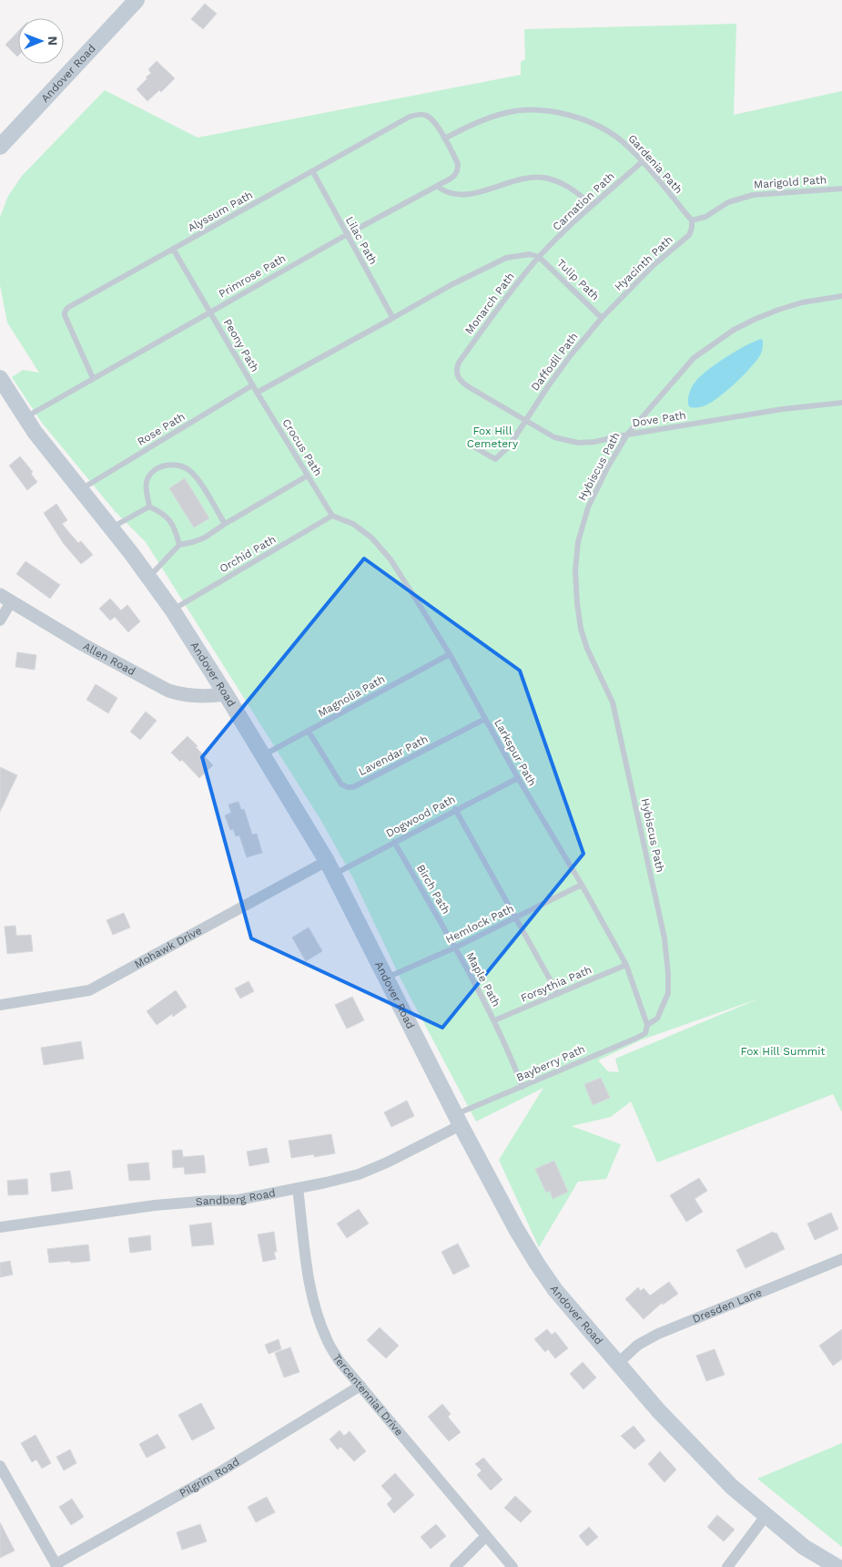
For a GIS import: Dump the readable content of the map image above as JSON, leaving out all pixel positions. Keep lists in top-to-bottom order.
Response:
{
  "streets": {
    "main road": ["Andover Road"],
    "street": [
      "Allen Road",
      "Mohawk Drive",
      "Sandberg Road",
      "Dresden Lane",
      "Tercentennial Drive",
      "Pilgrim Road"
    ],
    "lane": [
      "Gardenia Path",
      "Marigold Path",
      "Carnation Path",
      "Alyssum Path",
      "Lilac Path",
      "Hyacinth Path",
      "Primrose Path",
      "Tulip Path",
      "Monarch Path",
      "Peony Path",
      "Daffodil Path",
      "Dove Path",
      "Rose Path",
      "Crocus Path",
      "Hybiscus Path",
      "Orchid Path",
      "Magnolia Path",
      "Larkspur Path",
      "Lavendar Path",
      "Dogwood Path",
      "Birch Path",
      "Hemlock Path",
      "Maple Path",
      "Forsythia Path",
      "Bayberry Path"
    ]
  },
  "crossings": [
    ["Andover Road", "Primrose Path"],
    ["Andover Road", "Rose Path"],
    ["Andover Road", "Orchid Path"],
    ["Andover Road", "Allen Road"],
    ["Andover Road", "Magnolia Path"],
    ["Andover Road", "Dogwood Path"],
    ["Andover Road", "Hemlock Path"],
    ["Andover Road", "Mohawk Drive"],
    ["Andover Road", "Bayberry Path"],
    ["Andover Road", "Sandberg Road"],
    ["Andover Road", "Dresden Lane"],
    ["Gardenia Path", "Marigold Path"],
    ["Gardenia Path", "Carnation Path"],
    ["Gardenia Path", "Alyssum Path"],
    ["Gardenia Path", "Hyacinth Path"],
    ["Gardenia Path", "Primrose Path"],
    ["Marigold Path", "Hyacinth Path"],
    ["Carnation Path", "Tulip Path"],
    ["Carnation Path", "Monarch Path"],
    ["Alyssum Path", "Lilac Path"],
    ["Alyssum Path", "Primrose Path"],
    ["Alyssum Path", "Peony Path"],
    ["Lilac Path", "Primrose Path"],
    ["Hyacinth Path", "Tulip Path"],
    ["Hyacinth Path", "Daffodil Path"],
    ["Primrose Path", "Peony Path"],
    ["Tulip Path", "Monarch Path"],
    ["Tulip Path", "Daffodil Path"],
    ["Monarch Path", "Dove Path"],
    ["Peony Path", "Rose Path"],
    ["Peony Path", "Crocus Path"],
    ["Daffodil Path", "Dove Path"],
    ["Dove Path", "Hybiscus Path"],
    ["Rose Path", "Crocus Path"],
    ["Crocus Path", "Orchid Path"],
    ["Crocus Path", "Larkspur Path"],
    ["Hybiscus Path", "Larkspur Path"],
    ["Hybiscus Path", "Bayberry Path"],
    ["Orchid Path", "Larkspur Path"],
    ["Magnolia Path", "Larkspur Path"],
    ["Magnolia Path", "Lavendar Path"],
    ["Larkspur Path", "Lavendar Path"],
    ["Larkspur Path", "Dogwood Path"],
    ["Larkspur Path", "Hemlock Path"],
    ["Larkspur Path", "Forsythia Path"],
    ["Larkspur Path", "Bayberry Path"],
    ["Dogwood Path", "Birch Path"],
    ["Dogwood Path", "Mohawk Drive"],
    ["Birch Path", "Hemlock Path"],
    ["Birch Path", "Maple Path"],
    ["Hemlock Path", "Maple Path"],
    ["Maple Path", "Forsythia Path"],
    ["Maple Path", "Bayberry Path"],
    ["Bayberry Path", "Sandberg Road"],
    ["Sandberg Road", "Tercentennial Drive"],
    ["Tercentennial Drive", "Pilgrim Road"]
  ],
  "parks": ["Fox Hill Cemetery", "Fox Hill Summit"],
  "north": "right"
}
